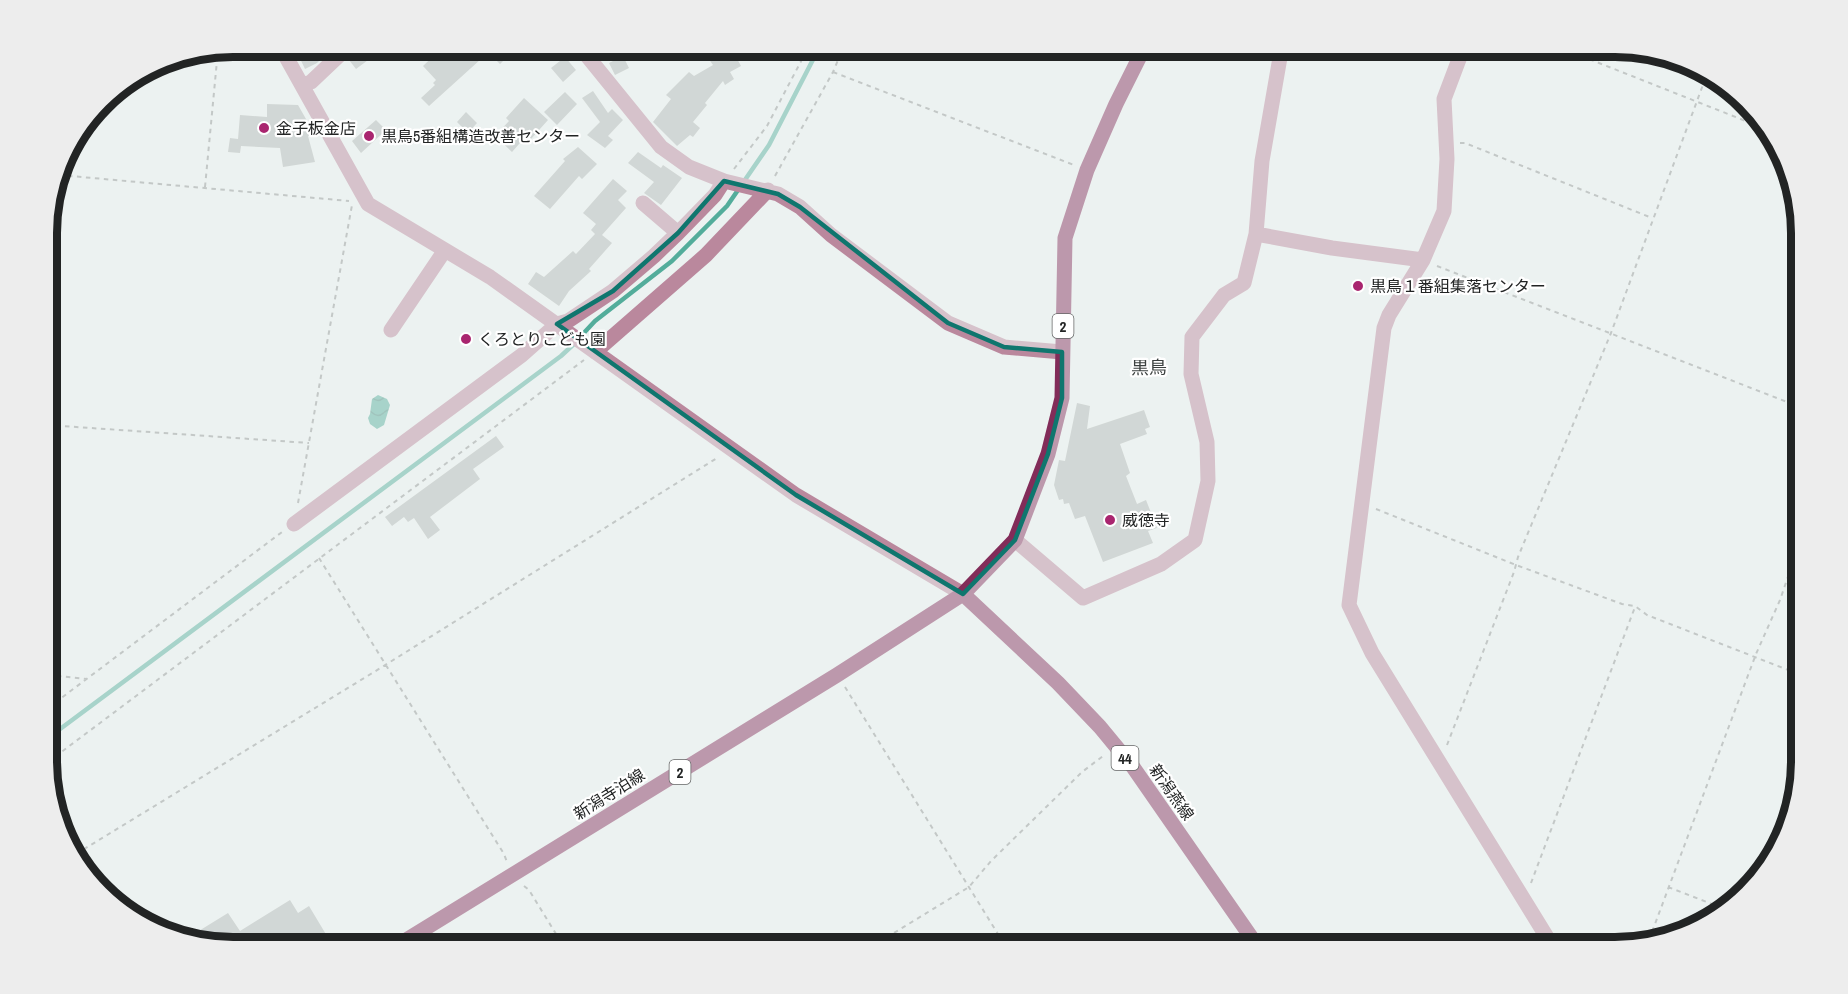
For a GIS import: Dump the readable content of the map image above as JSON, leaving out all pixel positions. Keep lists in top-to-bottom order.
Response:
{
  "streets": {
    "main road": [
      "2",
      "44",
      "新潟燕線",
      "新潟寺泊線"
    ]
  },
  "crossings": [
    ["2", "新潟燕線"],
    ["2", "新潟寺泊線"],
    ["新潟燕線", "新潟寺泊線"]
  ],
  "districts": ["黒鳥"],
  "places": [
    "金子板金店",
    "黒鳥5番組構造改善センター",
    "黒鳥１番組集落センター",
    "くろとりこども園",
    "威徳寺"
  ]
}
